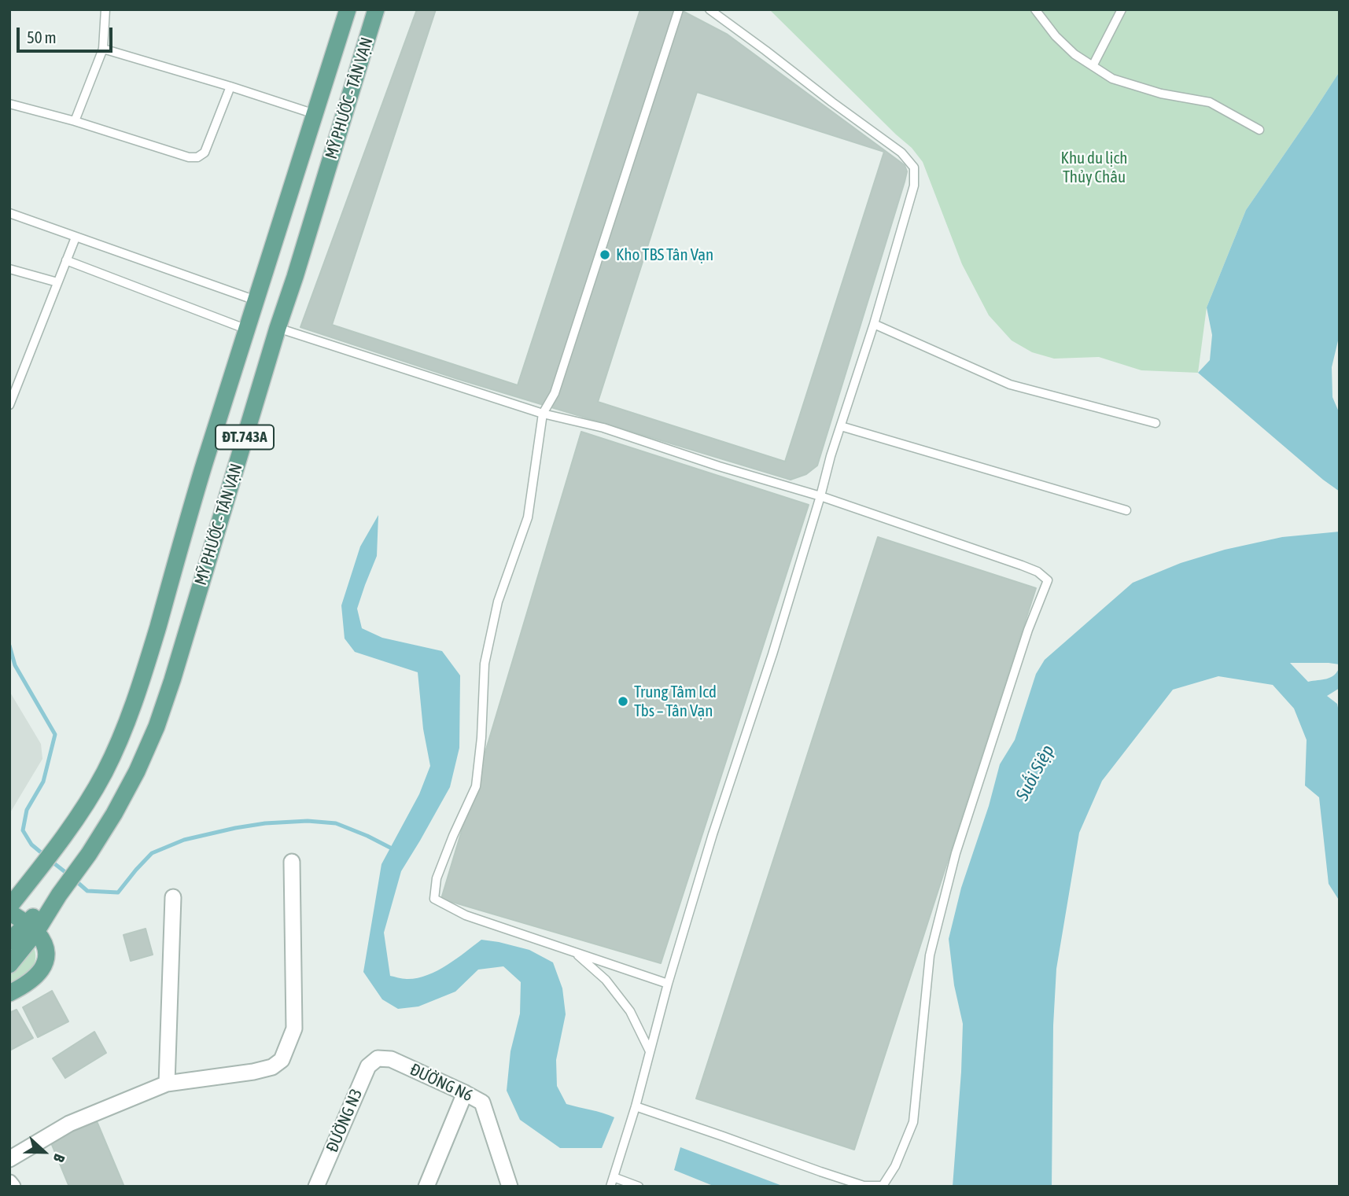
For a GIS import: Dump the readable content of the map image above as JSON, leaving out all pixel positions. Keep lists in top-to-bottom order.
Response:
{
  "streets": {
    "main road": ["MỸ PHƯỚC - TÂN VẠN", "ĐT.743A"],
    "street": ["ĐƯỜNG N6", "ĐƯỜNG N3"]
  },
  "crossings": [
    ["ĐƯỜNG N6", "ĐƯỜNG N3"]
  ],
  "water": ["Suối Siệp"],
  "parks": ["Khu du lịch Thủy Châu"],
  "places": ["Kho TBS Tân Vạn", "Trung Tâm Icd Tbs – Tân Vạn"],
  "scale_bar": "50 m",
  "north": "right"
}
